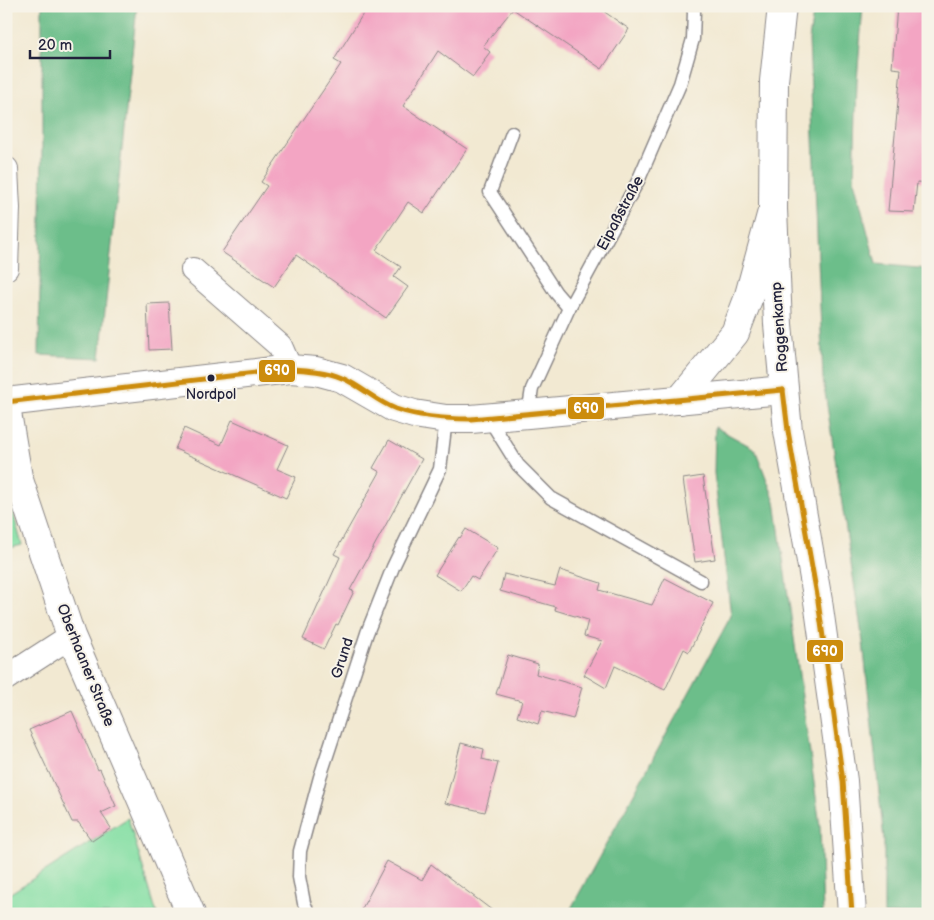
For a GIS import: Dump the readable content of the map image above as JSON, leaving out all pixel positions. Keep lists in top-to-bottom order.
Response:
{
  "streets": {
    "street": ["Roggenkamp", "Oberhaaner Straße"],
    "lane": ["Eipaßstraße", "Grund"]
  },
  "places": ["Nordpol"],
  "lines": ["transit line 690"],
  "scale_bar": "20 m"
}
